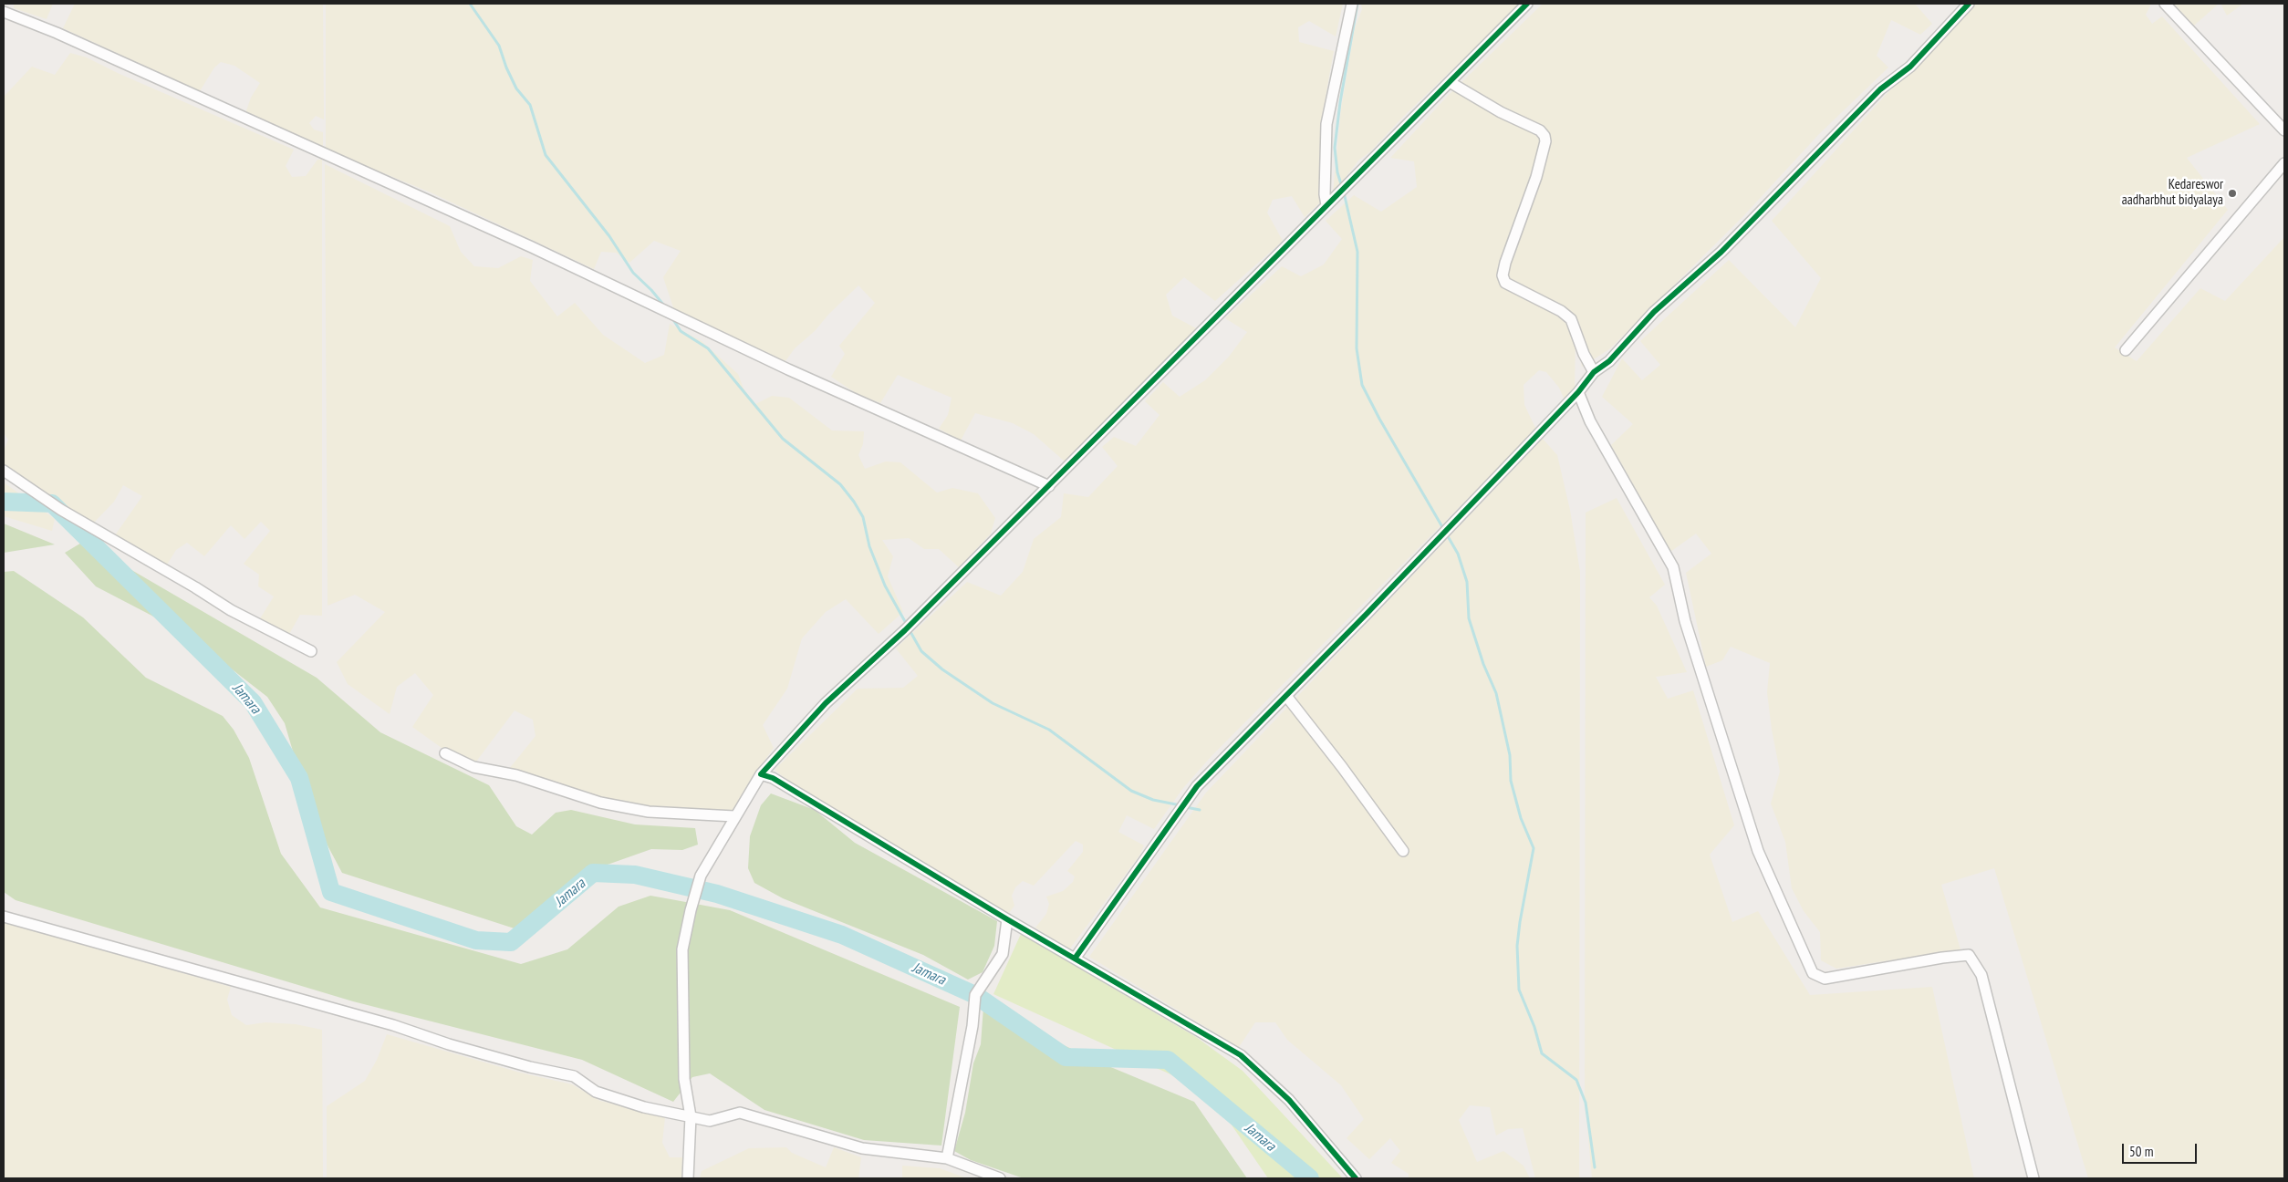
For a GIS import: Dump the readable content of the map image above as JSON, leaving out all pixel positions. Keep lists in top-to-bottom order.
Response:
{
  "water": ["Jamara"],
  "places": ["Kedareswor aadharbhut bidyalaya"],
  "scale_bar": "50 m"
}
